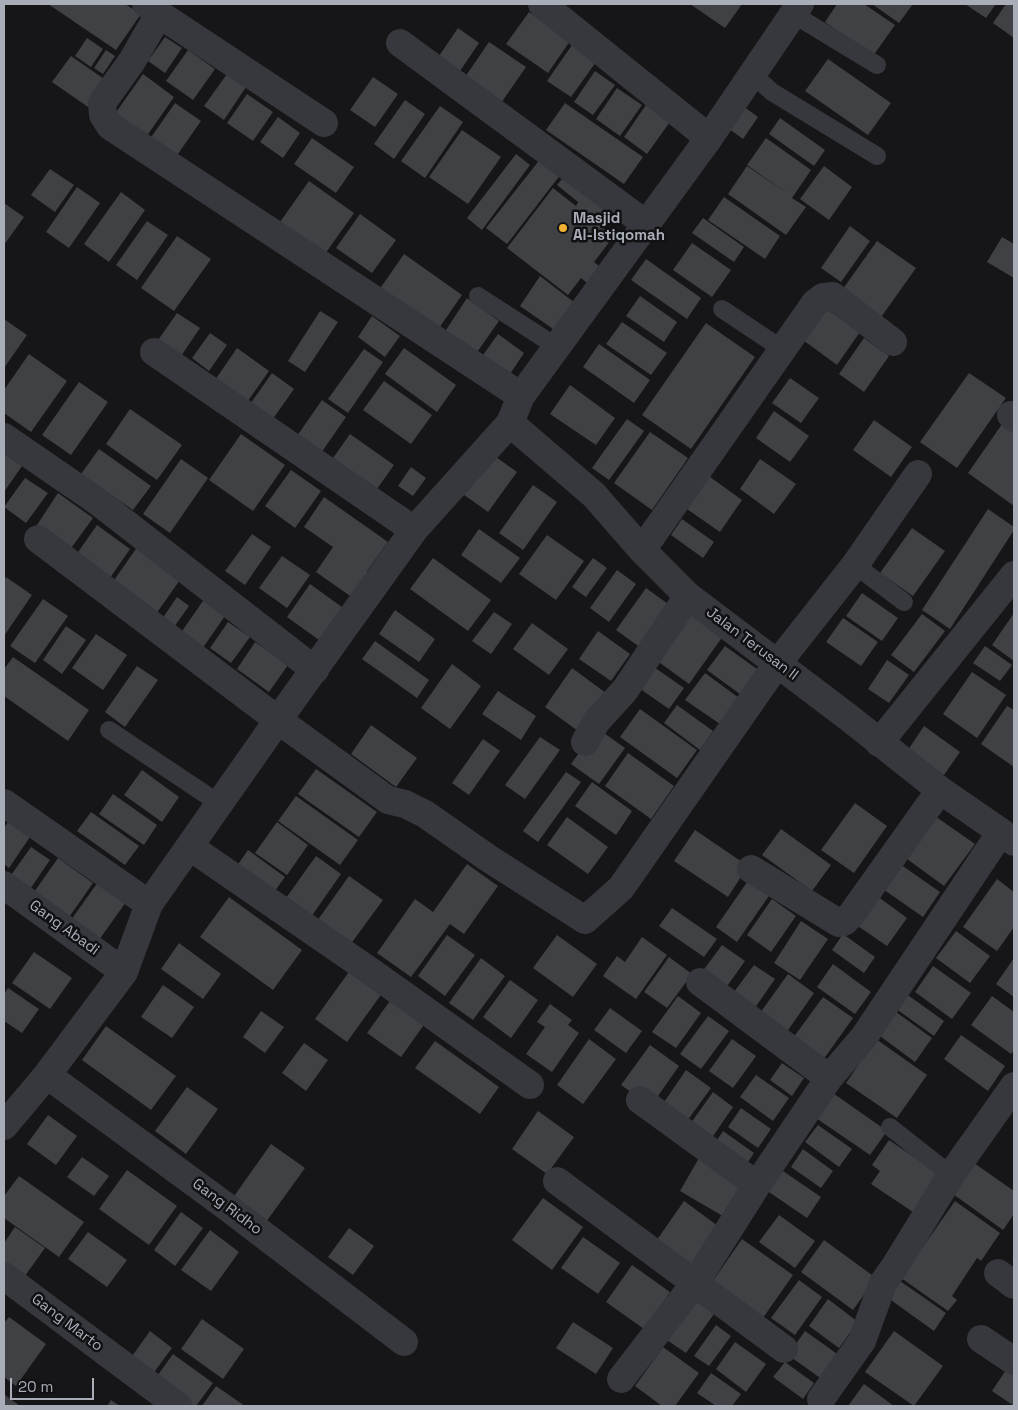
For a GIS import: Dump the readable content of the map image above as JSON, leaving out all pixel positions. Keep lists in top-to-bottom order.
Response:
{
  "streets": {
    "street": [
      "Jalan Terusan II",
      "Gang Abadi",
      "Gang Ridho",
      "Gang Marto"
    ]
  },
  "places": ["Masjid Al-Istiqomah"],
  "scale_bar": "20 m"
}
